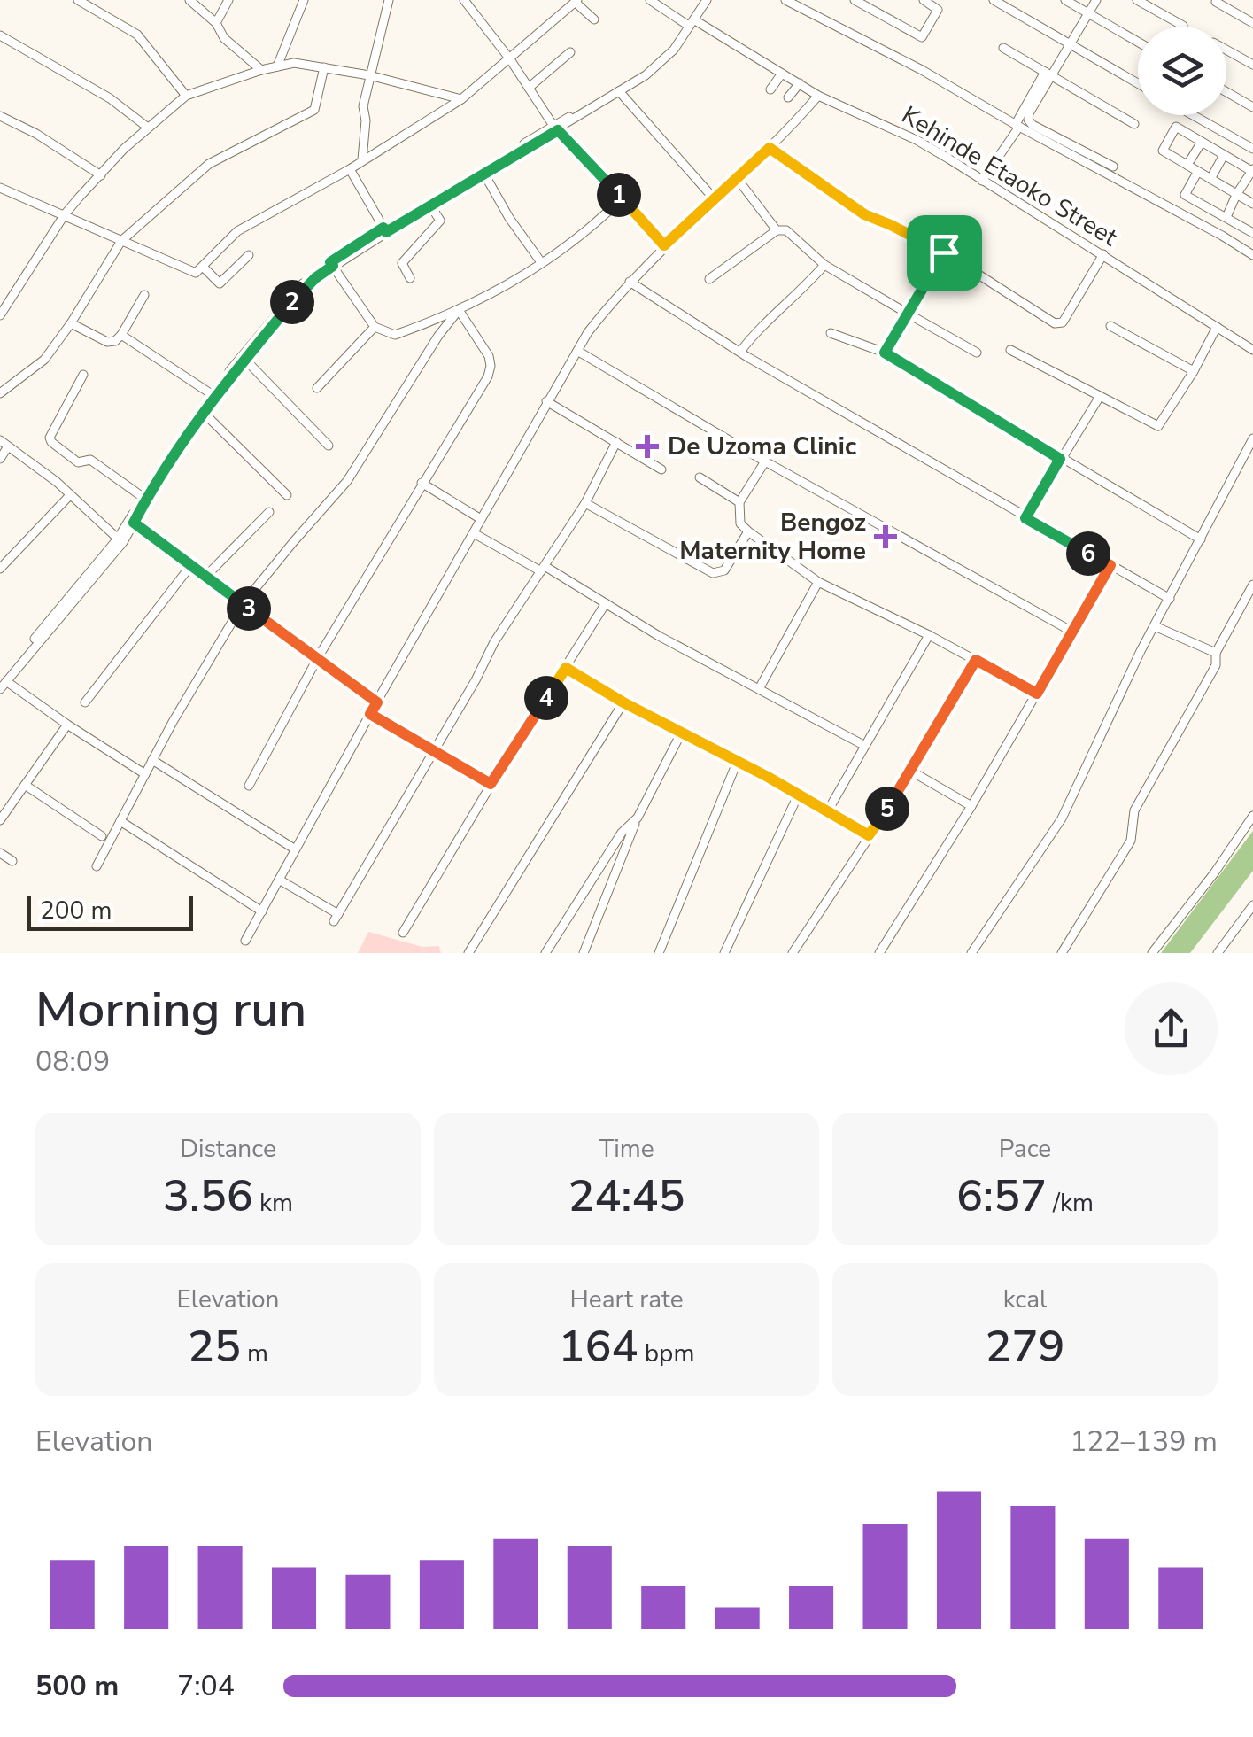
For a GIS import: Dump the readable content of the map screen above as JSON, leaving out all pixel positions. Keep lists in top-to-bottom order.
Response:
{
  "streets": {
    "street": ["Kehinde Etaoko Street"]
  },
  "places": {
    "health": ["De Uzoma Clinic", "Bengoz Maternity Home"]
  },
  "scale_bar": "200 m",
  "page": {
    "pins": [
      "1",
      "2",
      "6",
      "3",
      "4",
      "5"
    ],
    "scale": "200 m",
    "heading": ["Morning run", "08:09"],
    "stats": [
      ["Distance", "3.56 km"],
      ["Time", "24:45"],
      ["Pace", "6:57 /km"],
      ["Elevation", "25 m"],
      ["Heart rate", "164 bpm"],
      ["kcal", "279"]
    ],
    "chart": ["Elevation", "122–139 m"],
    "list": [
      {
        "name": "500 m",
        "note": "7:04"
      }
    ]
  }
}
